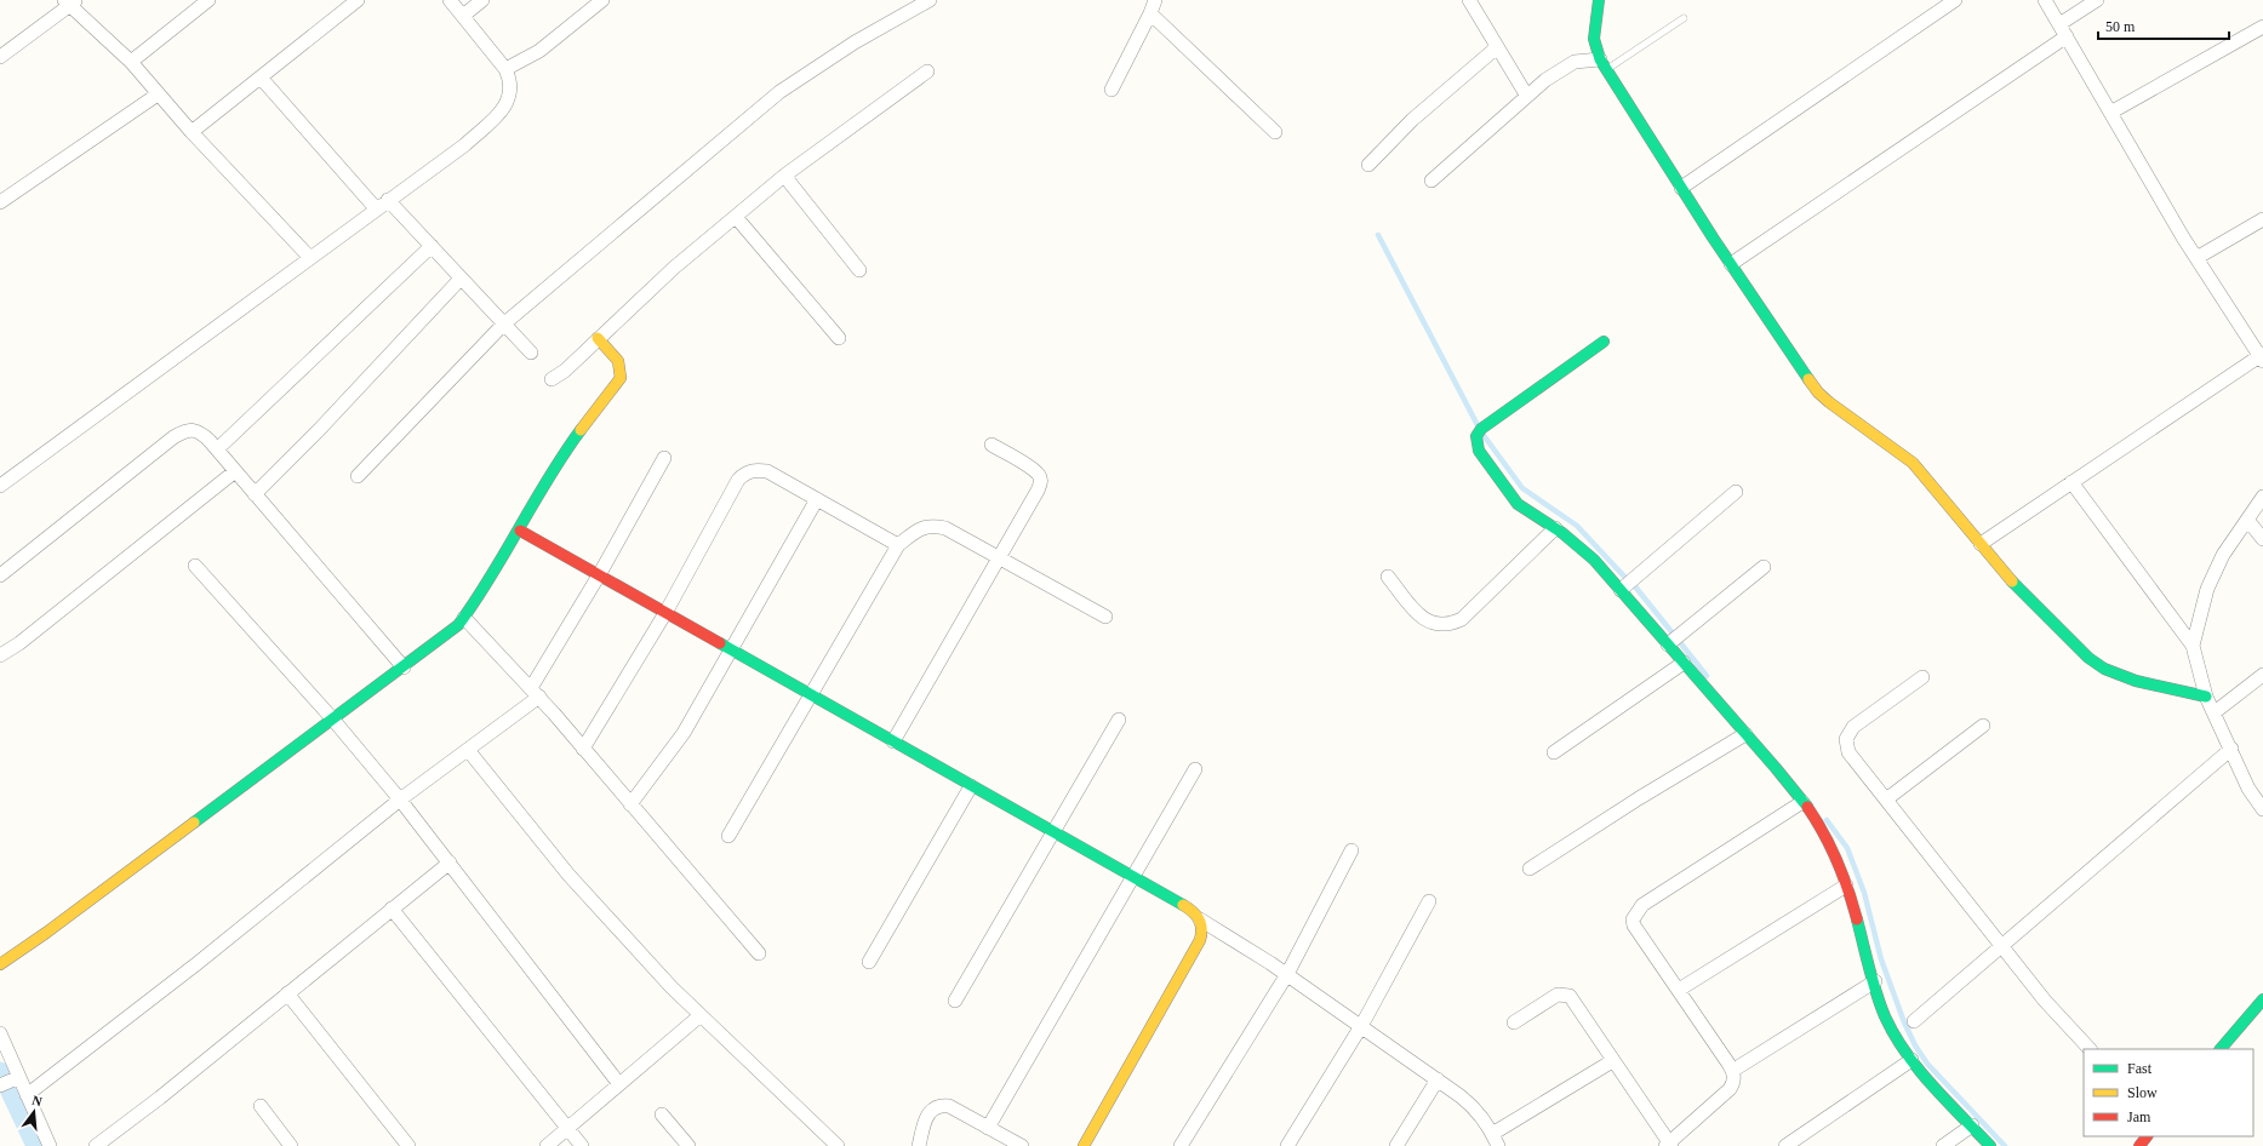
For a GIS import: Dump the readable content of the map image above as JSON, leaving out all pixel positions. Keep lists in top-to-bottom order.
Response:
{
  "legend": ["Fast", "Slow", "Jam"],
  "scale_bar": "50 m",
  "north": "top"
}
